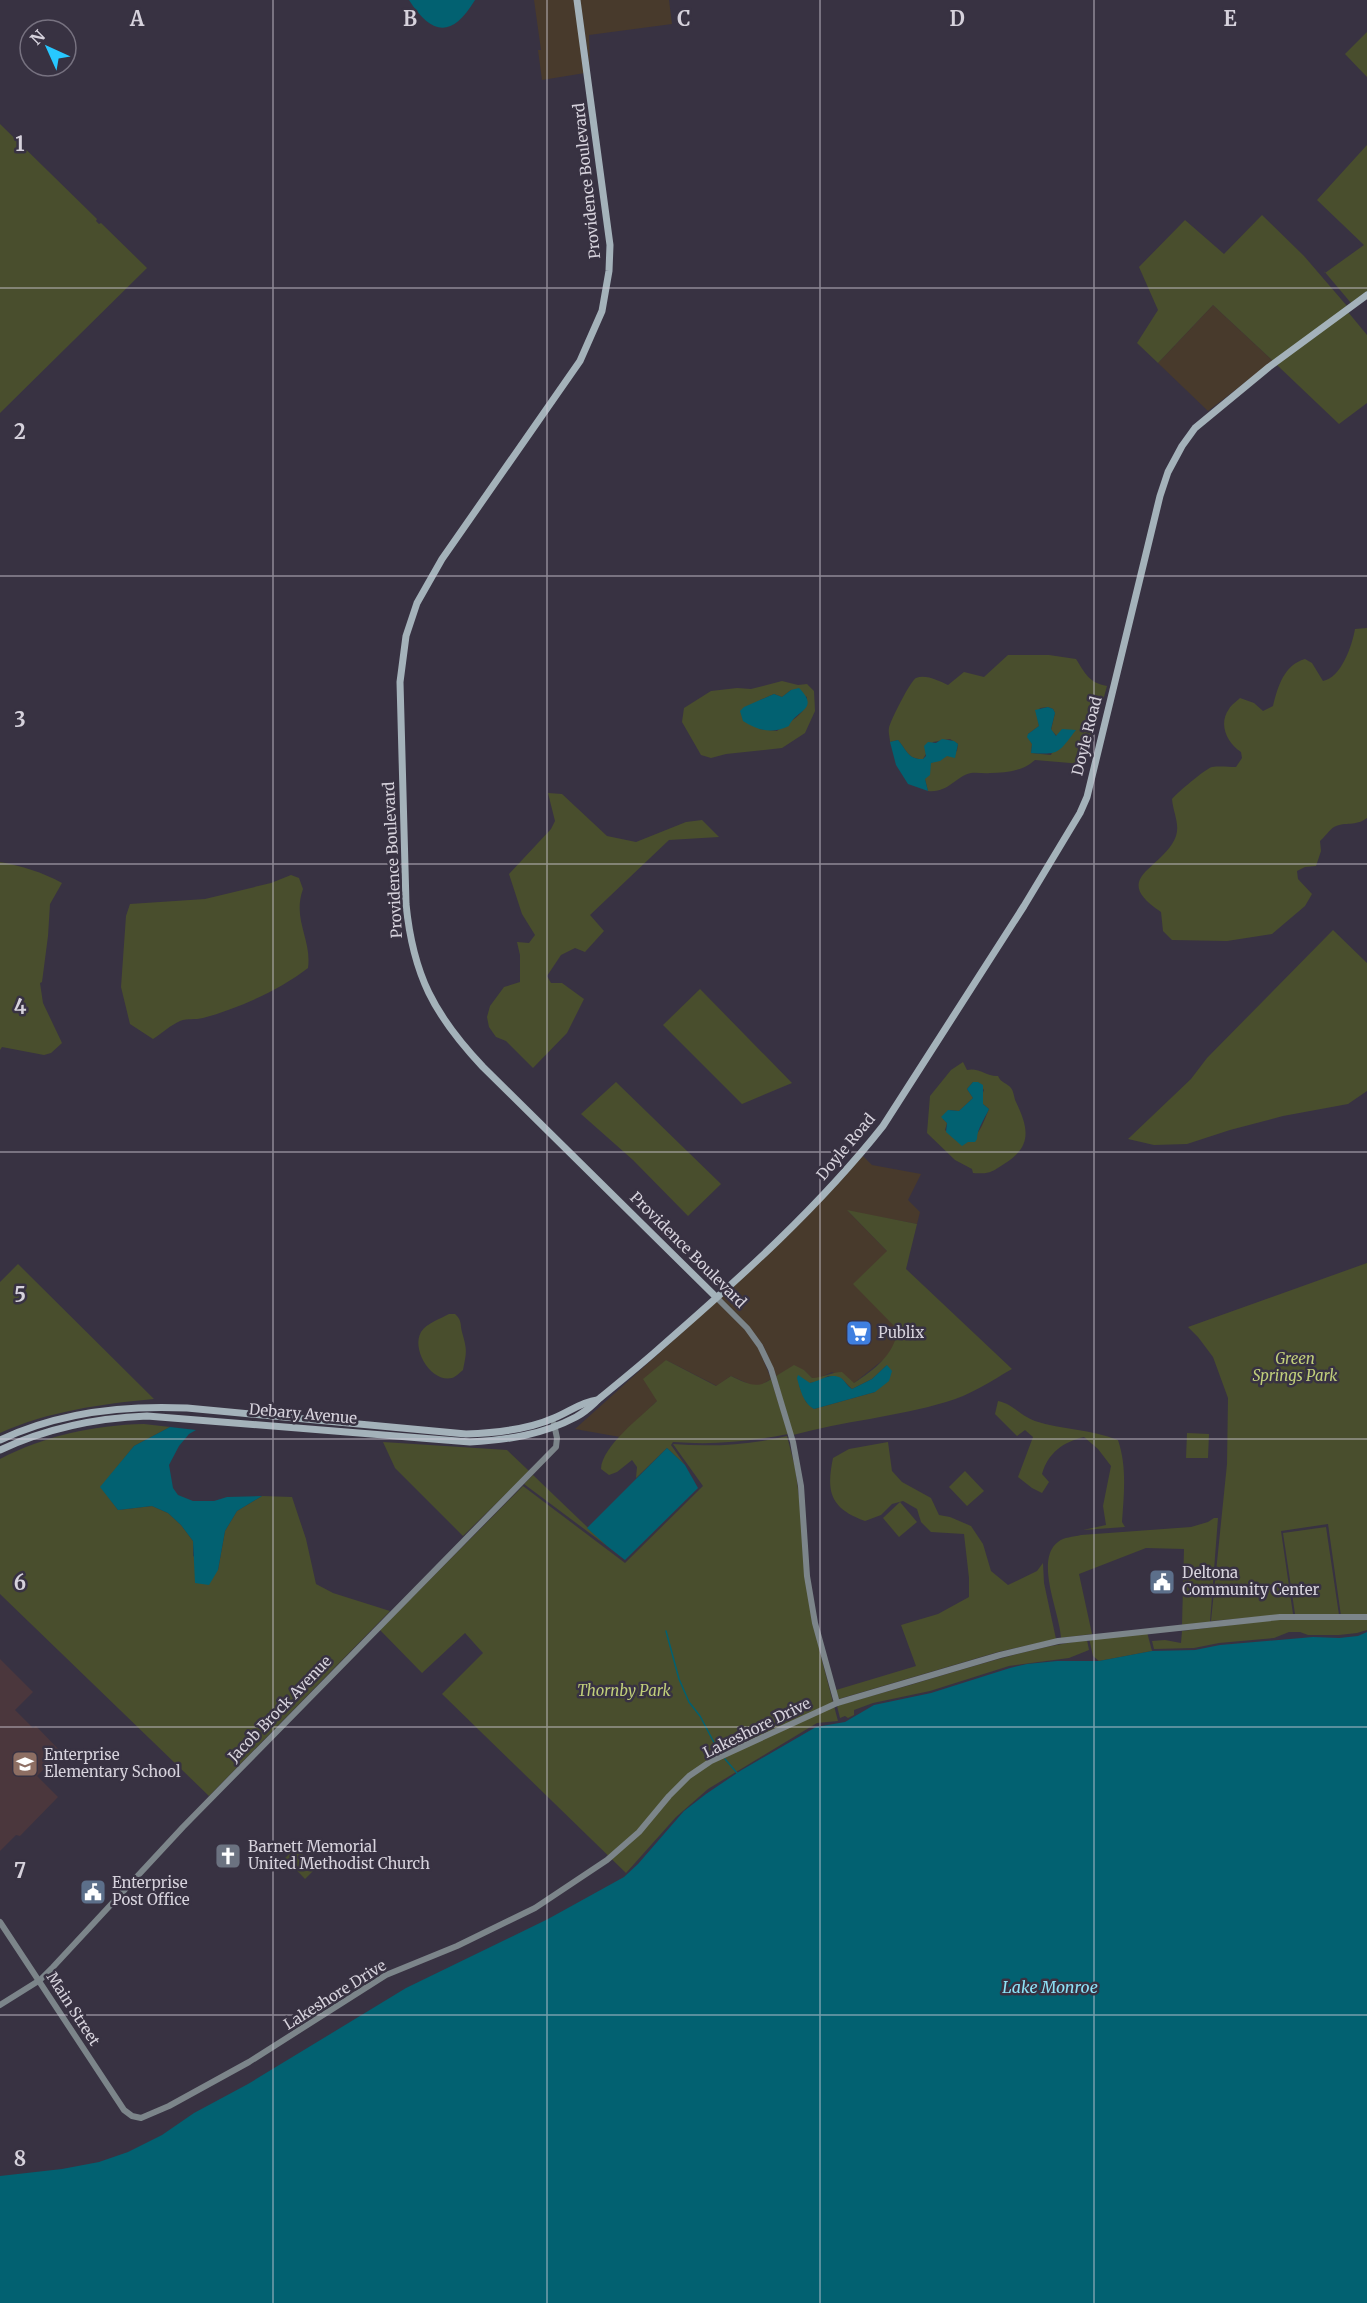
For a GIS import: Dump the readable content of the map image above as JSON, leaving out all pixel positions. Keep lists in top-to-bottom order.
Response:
{
  "streets": {
    "main road": ["Providence Boulevard", "Doyle Road", "Debary Avenue"],
    "street": ["Jacob Brock Avenue", "Lakeshore Drive", "Main Street"]
  },
  "crossings": [
    ["Providence Boulevard", "Debary Avenue"],
    ["Providence Boulevard", "Lakeshore Drive"],
    ["Doyle Road", "Debary Avenue"],
    ["Debary Avenue", "Jacob Brock Avenue"],
    ["Jacob Brock Avenue", "Main Street"],
    ["Lakeshore Drive", "Main Street"]
  ],
  "water": ["Lake Monroe"],
  "parks": ["Green Springs Park", "Thornby Park"],
  "places": {
    "supermarket": ["Publix"],
    "public building": ["Deltona Community Center", "Enterprise Post Office"],
    "school or university": ["Enterprise Elementary School"],
    "church": ["Barnett Memorial United Methodist Church"]
  },
  "north": "top left",
  "grid": {
    "columns": [
      "A",
      "B",
      "C",
      "D",
      "E"
    ],
    "rows": [
      "1",
      "2",
      "3",
      "4",
      "5",
      "6",
      "7",
      "8"
    ]
  }
}
